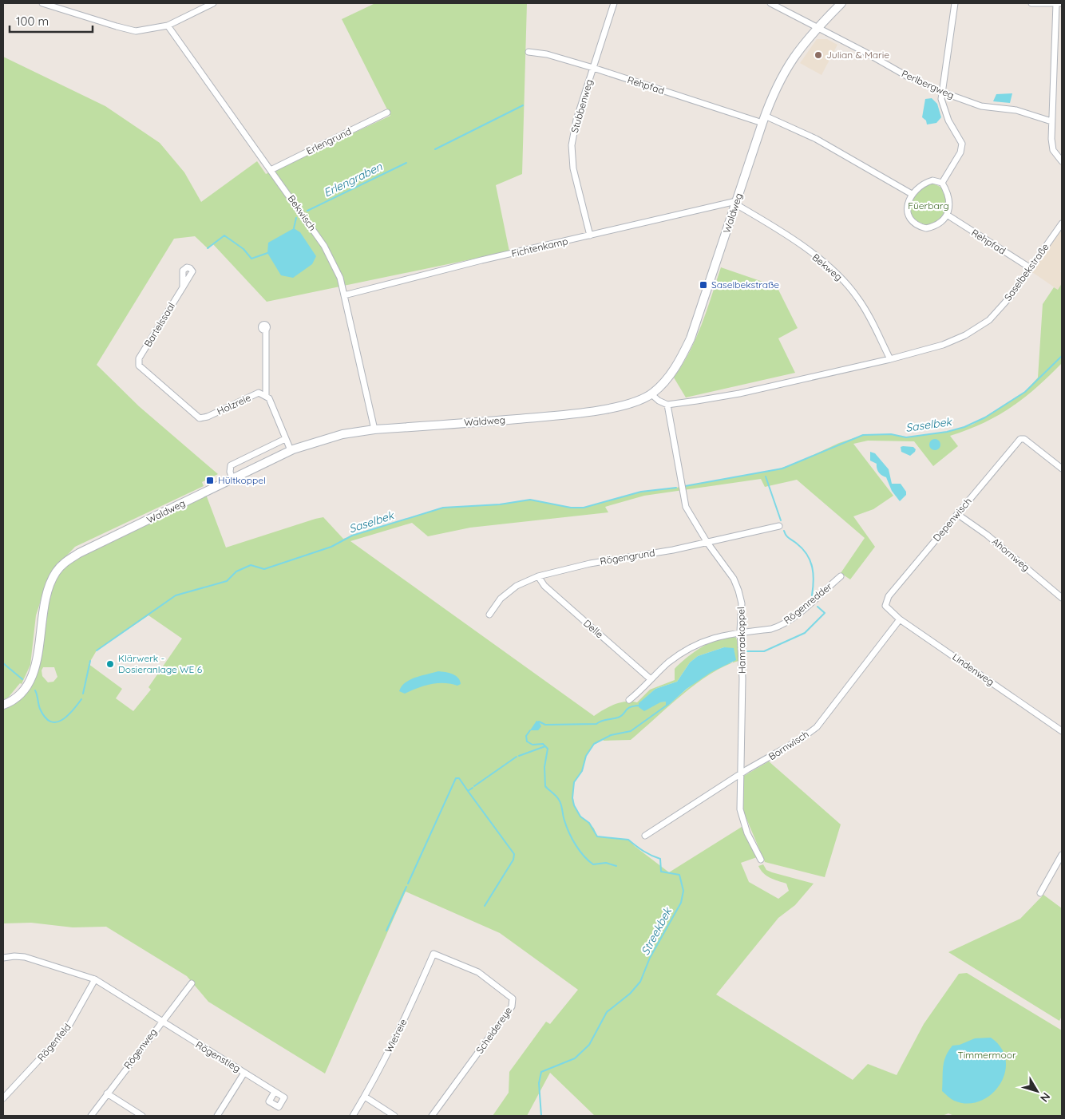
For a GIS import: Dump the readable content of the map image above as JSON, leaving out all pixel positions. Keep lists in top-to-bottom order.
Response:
{
  "streets": {
    "main road": ["Waldweg"],
    "street": [
      "Perlbergweg",
      "Rehpfad",
      "Stubbenweg",
      "Erlengrund",
      "Bekwisch",
      "Fichtenkamp",
      "Bekweg",
      "Saselbekstraße",
      "Bartelssaal",
      "Holzreie",
      "Depenwisch",
      "Ahornweg",
      "Rögengrund",
      "Rögenredder",
      "Delle",
      "Hamraakoppel",
      "Lindenweg",
      "Bornwisch",
      "Scheidereye",
      "Wietreie",
      "Rögenfeld",
      "Rögenweg",
      "Rögenstieg"
    ]
  },
  "crossings": [
    ["Perlbergweg", "Waldweg"],
    ["Rehpfad", "Stubbenweg"],
    ["Rehpfad", "Waldweg"],
    ["Rehpfad", "Saselbekstraße"],
    ["Stubbenweg", "Fichtenkamp"],
    ["Erlengrund", "Bekwisch"],
    ["Bekwisch", "Waldweg"],
    ["Bekwisch", "Fichtenkamp"],
    ["Waldweg", "Fichtenkamp"],
    ["Waldweg", "Bekweg"],
    ["Fichtenkamp", "Bekweg"],
    ["Bekweg", "Saselbekstraße"],
    ["Saselbekstraße", "Hamraakoppel"],
    ["Bartelssaal", "Holzreie"],
    ["Depenwisch", "Ahornweg"],
    ["Depenwisch", "Lindenweg"],
    ["Rögengrund", "Delle"],
    ["Rögengrund", "Hamraakoppel"],
    ["Rögenredder", "Delle"],
    ["Rögenredder", "Hamraakoppel"],
    ["Hamraakoppel", "Bornwisch"],
    ["Lindenweg", "Bornwisch"],
    ["Scheidereye", "Wietreie"],
    ["Rögenweg", "Rögenstieg"]
  ],
  "water": ["Erlengraben", "Saselbek", "Streekbek"],
  "parks": ["Füerbarg", "Timmermoor"],
  "places": {
    "other": ["Julian & Marie", "Klärwerk - Dosieranlage WE 6"],
    "transit": ["Saselbekstraße", "Hültkoppel"]
  },
  "scale_bar": "100 m",
  "north": "bottom right"
}
